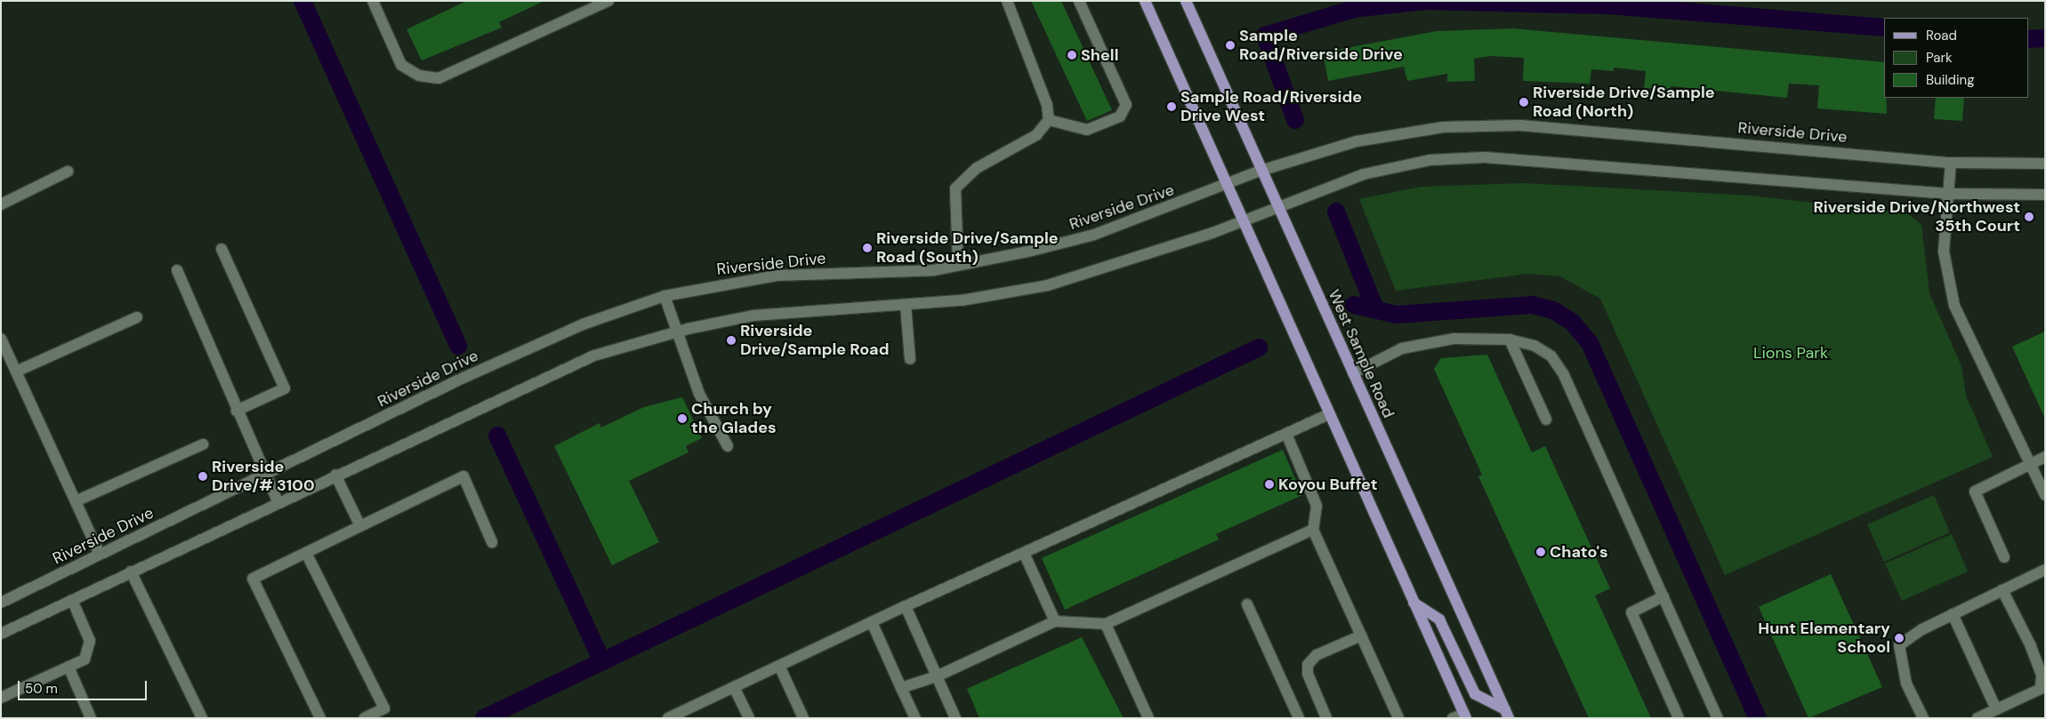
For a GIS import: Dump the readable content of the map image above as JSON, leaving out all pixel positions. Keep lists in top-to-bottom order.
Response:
{
  "streets": {
    "main road": ["West Sample Road"],
    "street": ["Riverside Drive"]
  },
  "crossings": [
    ["Riverside Drive", "West Sample Road"]
  ],
  "parks": ["Lions Park"],
  "places": [
    "Sample Road/Riverside Drive",
    "Shell",
    "Riverside Drive/Sample Road (North)",
    "Sample Road/Riverside Drive West",
    "Riverside Drive/Northwest 35th Court",
    "Riverside Drive/Sample Road (South)",
    "Riverside Drive/Sample Road",
    "Church by the Glades",
    "Riverside Drive/# 3100",
    "Koyou Buffet",
    "Chato's",
    "Hunt Elementary School"
  ],
  "legend": ["Road", "Park", "Building"],
  "scale_bar": "50 m"
}
